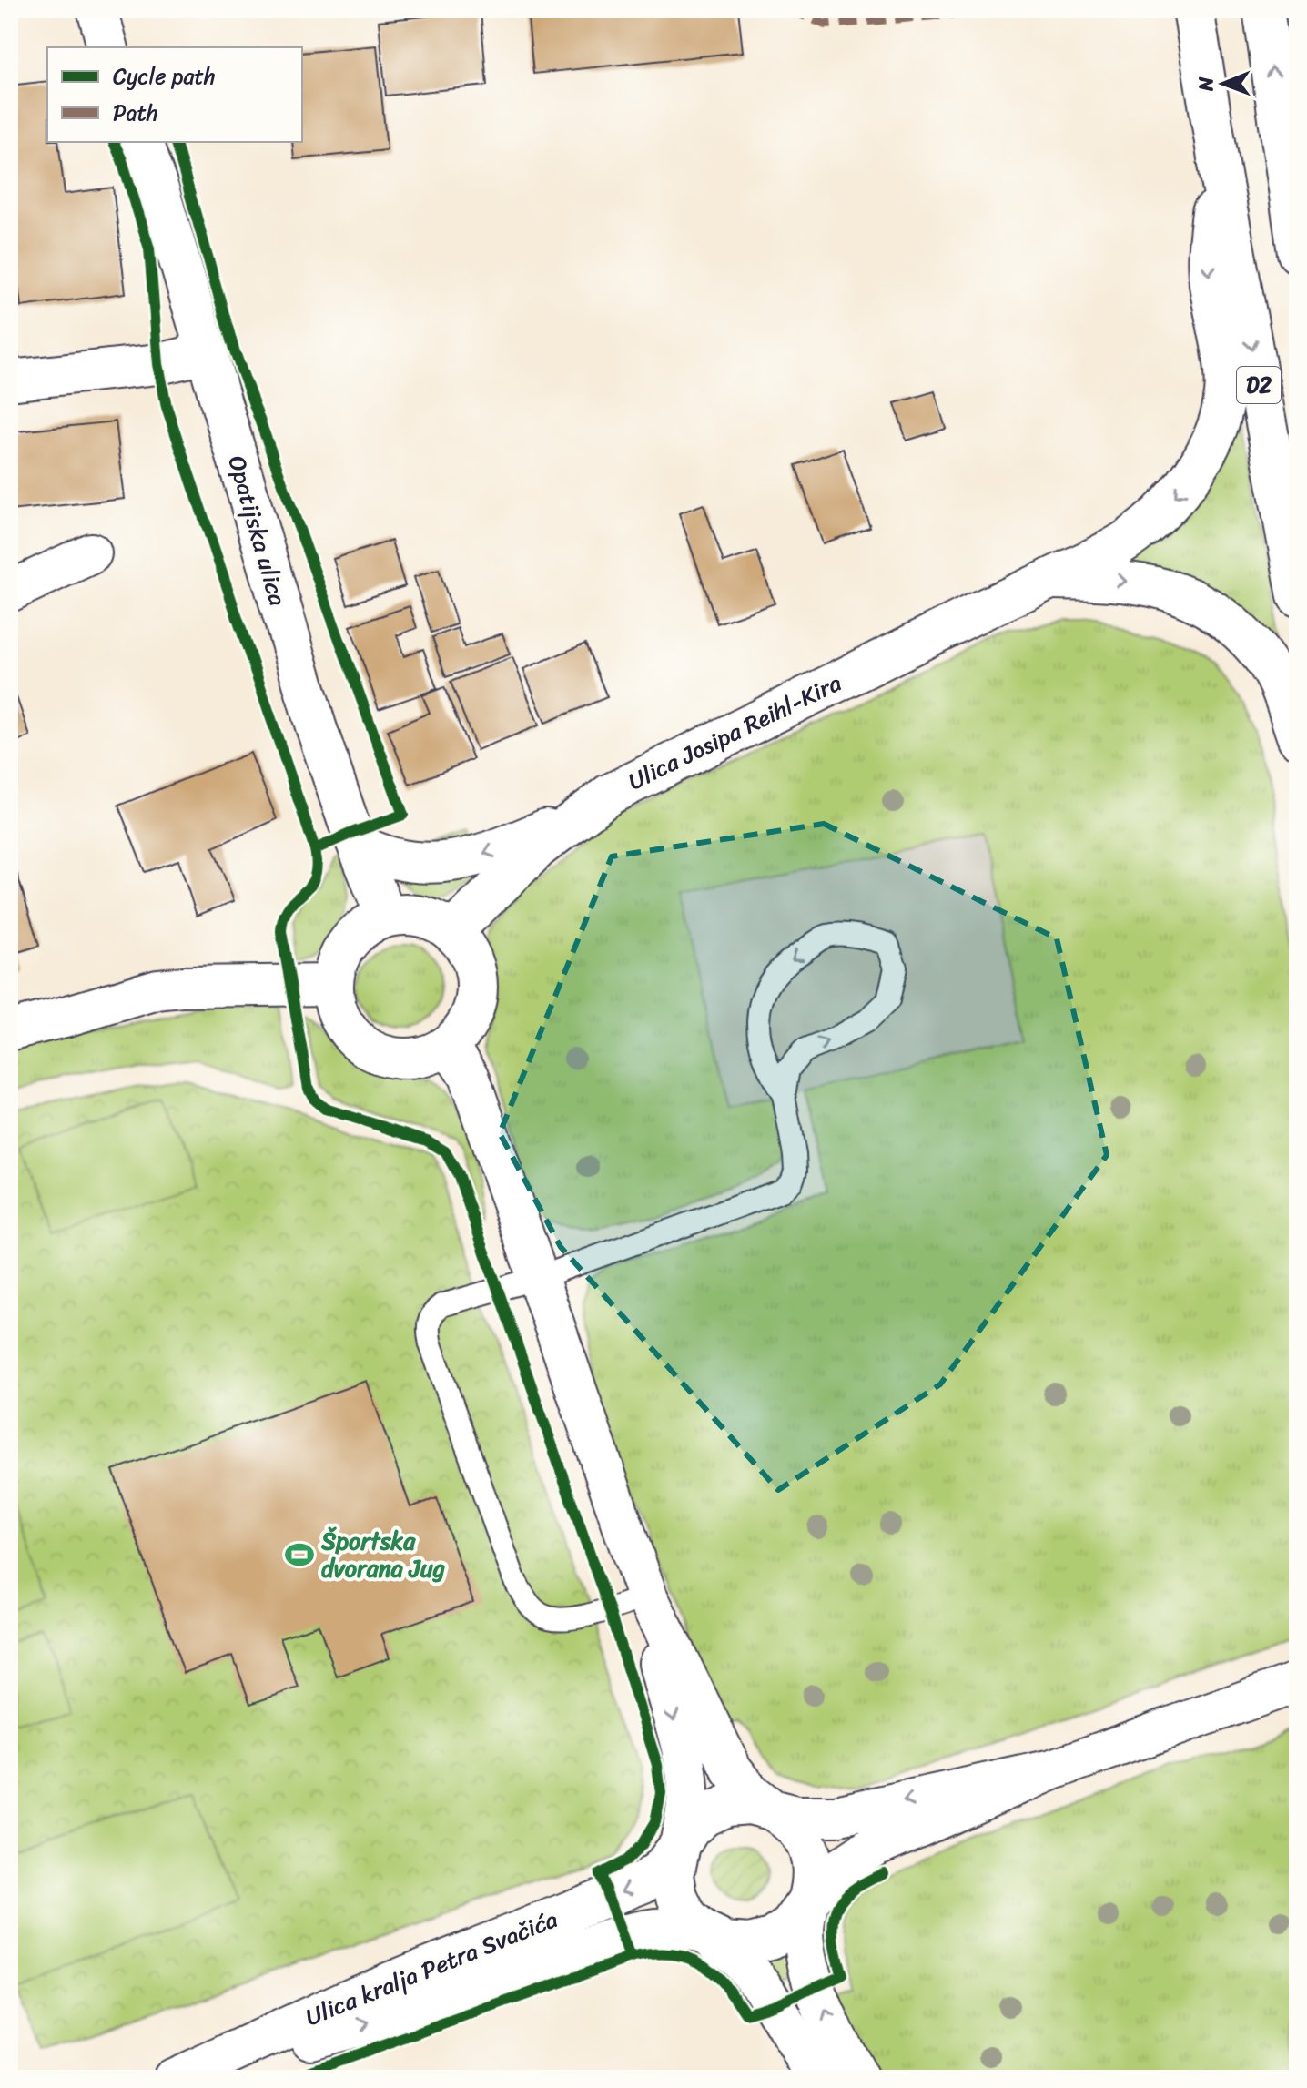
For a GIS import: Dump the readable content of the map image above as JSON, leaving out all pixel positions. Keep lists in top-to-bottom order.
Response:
{
  "streets": {
    "main road": [
      "D2",
      "Opatijska ulica",
      "Ulica Josipa Reihl-Kira",
      "Ulica kralja Petra Svačića"
    ]
  },
  "crossings": [
    ["D2", "Ulica Josipa Reihl-Kira"],
    ["Opatijska ulica", "Ulica Josipa Reihl-Kira"]
  ],
  "one_way": ["Ulica Josipa Reihl-Kira"],
  "places": {
    "sports": ["Športska dvorana Jug"]
  },
  "legend": ["Cycle path", "Path"],
  "north": "left"
}
